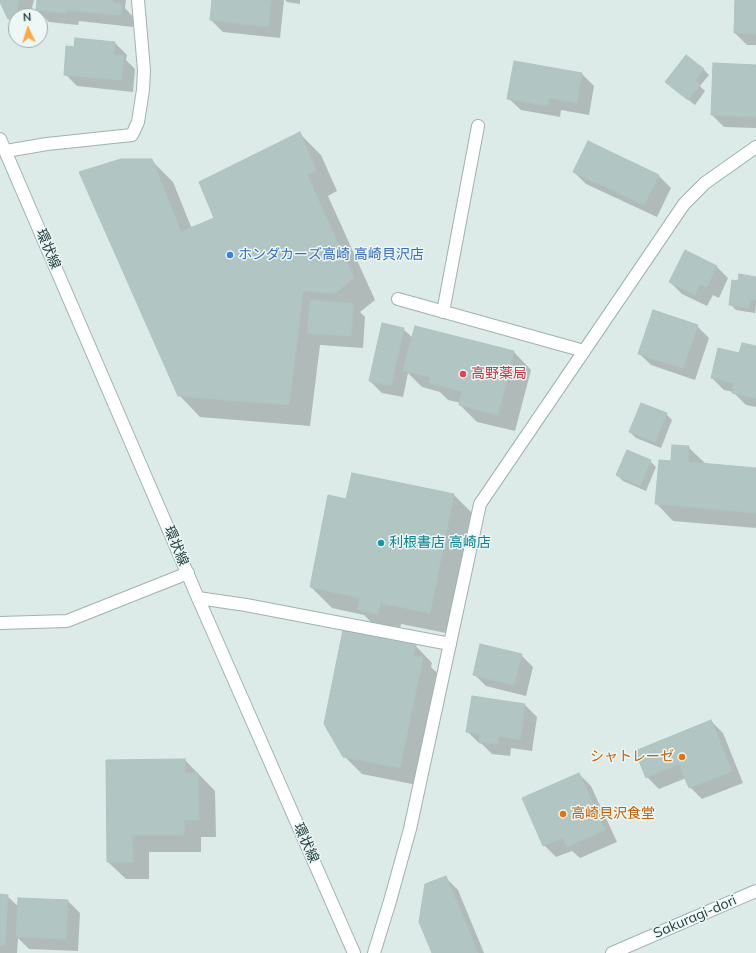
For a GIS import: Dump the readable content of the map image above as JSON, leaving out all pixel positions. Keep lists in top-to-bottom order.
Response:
{
  "streets": {
    "street": ["環状線", "Sakuragi-dori"]
  },
  "places": [
    "ホンダカーズ高崎 高崎貝沢店",
    "高野薬局",
    "利根書店 高崎店",
    "シャトレーゼ",
    "高崎貝沢食堂"
  ],
  "north": "top"
}
